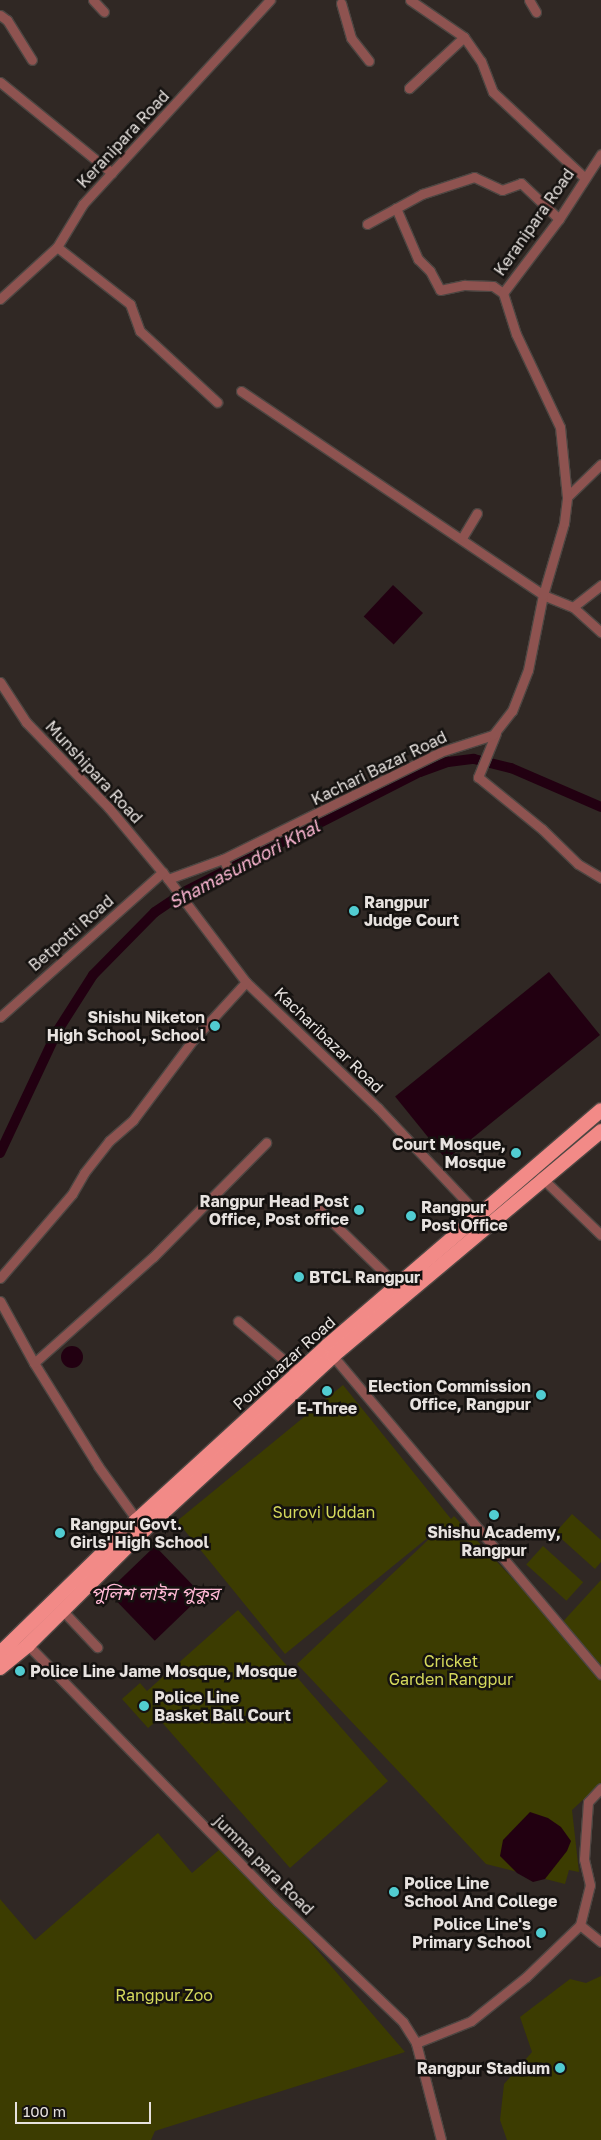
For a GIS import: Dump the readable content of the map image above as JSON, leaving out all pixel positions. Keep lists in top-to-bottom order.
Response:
{
  "streets": {
    "highway": ["Pourobazar Road"],
    "street": [
      "Keranipara Road",
      "Kachari Bazar Road",
      "Munshipara Road",
      "Betpotti Road",
      "Kacharibazar Road",
      "jumma para Road"
    ]
  },
  "crossings": [
    ["Kachari Bazar Road", "Munshipara Road"],
    ["Kachari Bazar Road", "Betpotti Road"],
    ["Kachari Bazar Road", "Kacharibazar Road"],
    ["Munshipara Road", "Betpotti Road"],
    ["Munshipara Road", "Kacharibazar Road"],
    ["Betpotti Road", "Kacharibazar Road"],
    ["Kacharibazar Road", "Pourobazar Road"],
    ["Pourobazar Road", "jumma para Road"]
  ],
  "water": ["Shamasundori Khal", "পুলিশ লাইন পুকুর"],
  "parks": ["Surovi Uddan", "Cricket Garden Rangpur", "Rangpur Zoo"],
  "places": [
    "Rangpur Judge Court",
    "Shishu Niketon High School, School",
    "Court Mosque, Mosque",
    "Rangpur Head Post Office, Post office",
    "Rangpur Post Office",
    "BTCL Rangpur",
    "E-Three",
    "Election Commission Office, Rangpur",
    "Shishu Academy, Rangpur",
    "Rangpur Govt. Girls' High School",
    "Police Line Jame Mosque, Mosque",
    "Police Line Basket Ball Court",
    "Police Line School And College",
    "Police Line's Primary School",
    "Rangpur Stadium"
  ],
  "scale_bar": "100 m"
}
